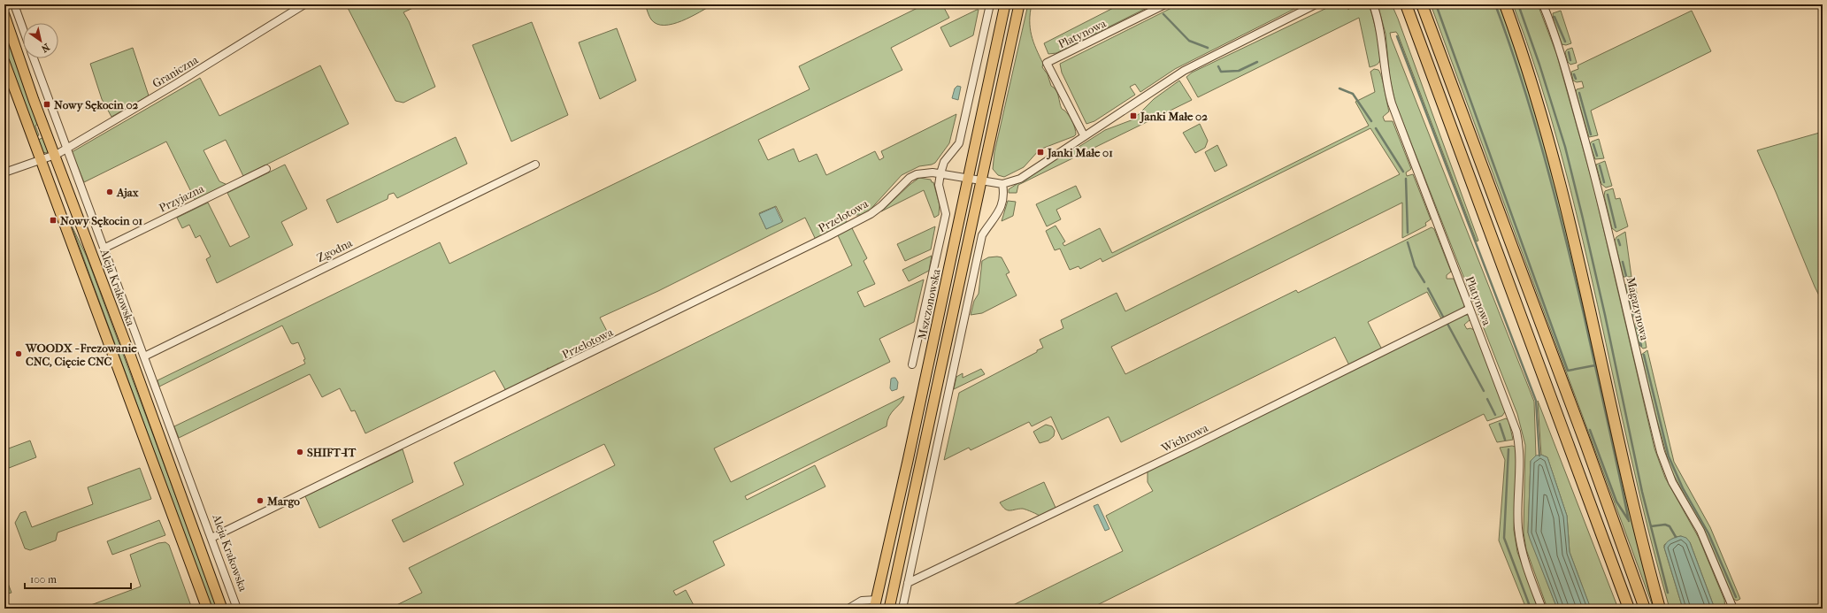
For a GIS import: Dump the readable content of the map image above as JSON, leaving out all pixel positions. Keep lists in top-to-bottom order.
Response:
{
  "streets": {
    "main road": ["Aleja Krakowska", "Mszczonowska"],
    "street": [
      "Platynowa",
      "Graniczna",
      "Przyjazna",
      "Przelotowa",
      "Zgodna",
      "Magazynowa",
      "Wichrowa"
    ]
  },
  "crossings": [
    ["Platynowa", "Wichrowa"],
    ["Graniczna", "Aleja Krakowska"],
    ["Przyjazna", "Aleja Krakowska"],
    ["Przelotowa", "Aleja Krakowska"],
    ["Przelotowa", "Mszczonowska"],
    ["Zgodna", "Aleja Krakowska"]
  ],
  "places": {
    "transit": [
      "Nowy Sękocin 02",
      "Janki Małe 02",
      "Janki Małe 01",
      "Nowy Sękocin 01"
    ],
    "other": [
      "Ajax",
      "WOODX - Frezowanie CNC, Cięcie CNC",
      "SHIFT-IT",
      "Margo"
    ]
  },
  "scale_bar": "100 m",
  "north": "bottom right"
}
